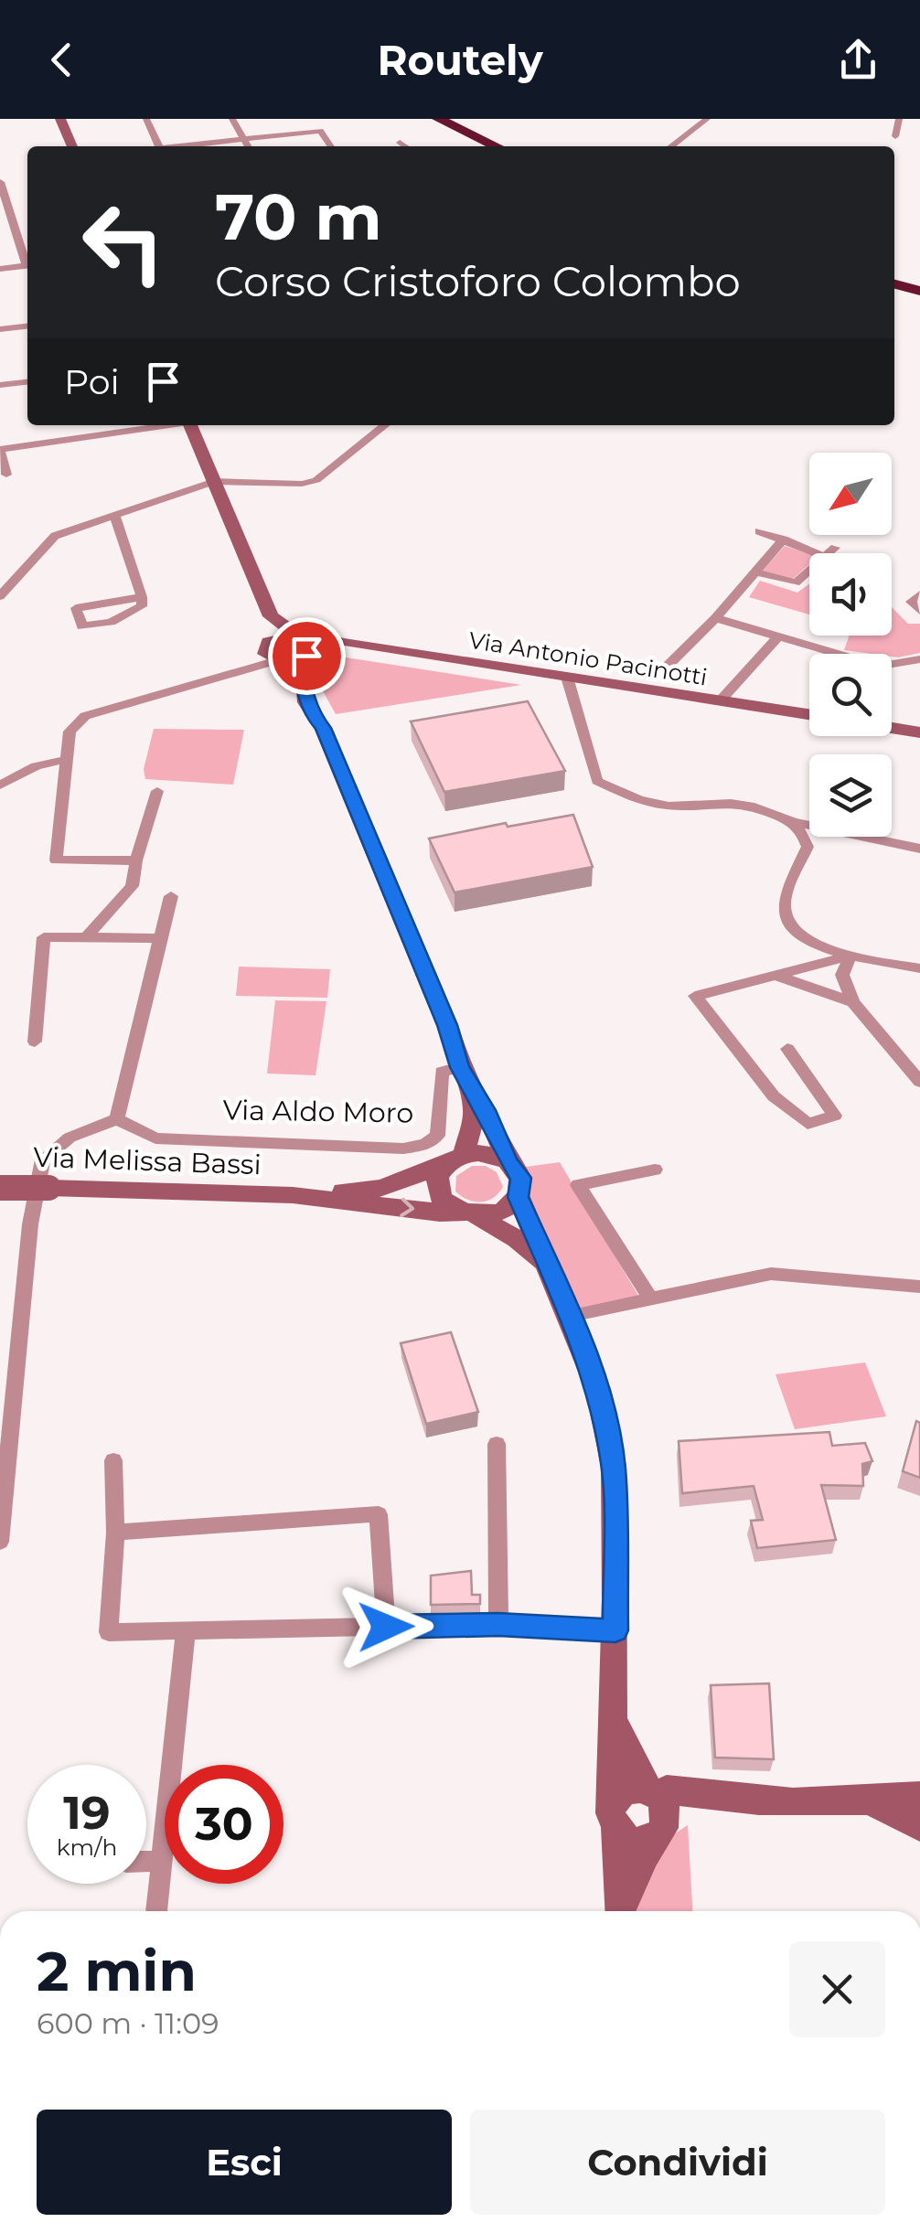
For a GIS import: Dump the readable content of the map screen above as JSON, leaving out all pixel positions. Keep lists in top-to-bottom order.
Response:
{
  "streets": {
    "street": ["Via Antonio Pacinotti", "Via Aldo Moro", "Via Melissa Bassi"]
  },
  "north": "bottom left",
  "page": {
    "header": "Routely",
    "turn": ["70 m", "Corso Cristoforo Colombo"],
    "then": "Poi",
    "speed": "19 km/h",
    "limit": "30",
    "heading": ["2 min", "600 m · 11:09"],
    "buttons": ["Esci", "Condividi"]
  }
}
